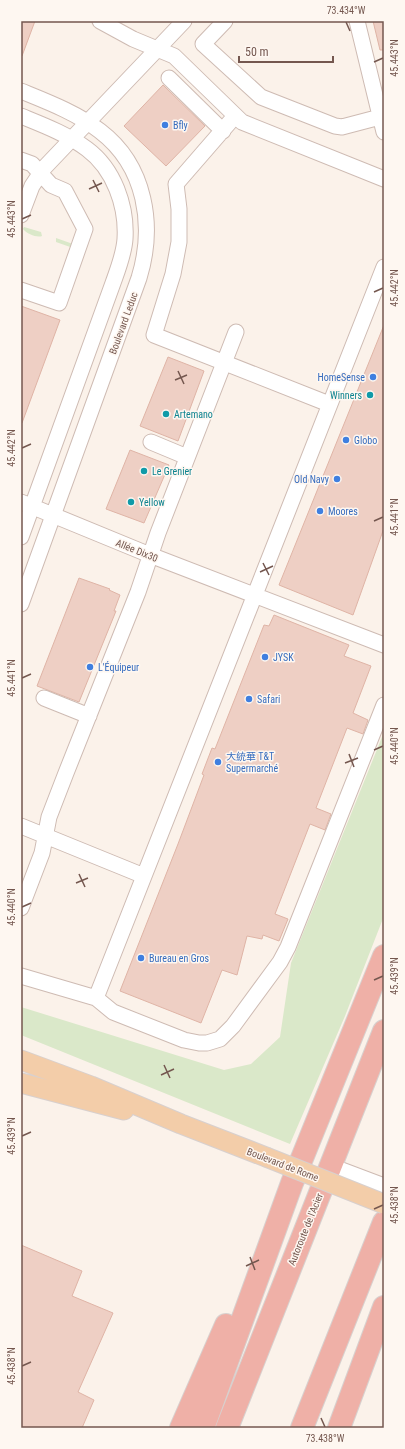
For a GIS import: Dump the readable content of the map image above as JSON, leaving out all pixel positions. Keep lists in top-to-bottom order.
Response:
{
  "streets": {
    "highway": ["Autoroute de l'Acier"],
    "main road": ["Boulevard de Rome"],
    "street": ["Boulevard Leduc", "Allée Dix30"]
  },
  "crossings": [
    ["Boulevard Leduc", "Allée Dix30"]
  ],
  "places": [
    "Bfly",
    "HomeSense",
    "Winners",
    "Artemano",
    "Globo",
    "Le Grenier",
    "Old Navy",
    "Yellow",
    "Moores",
    "JYSK",
    "L'Équipeur",
    "Safari",
    "大統華 T&T Supermarché",
    "Bureau en Gros"
  ],
  "scale_bar": "50 m",
  "coordinates": [
    "73.434°W",
    "45.443°N",
    "45.442°N",
    "45.441°N",
    "45.440°N",
    "45.439°N",
    "45.438°N",
    "73.438°W"
  ]
}
